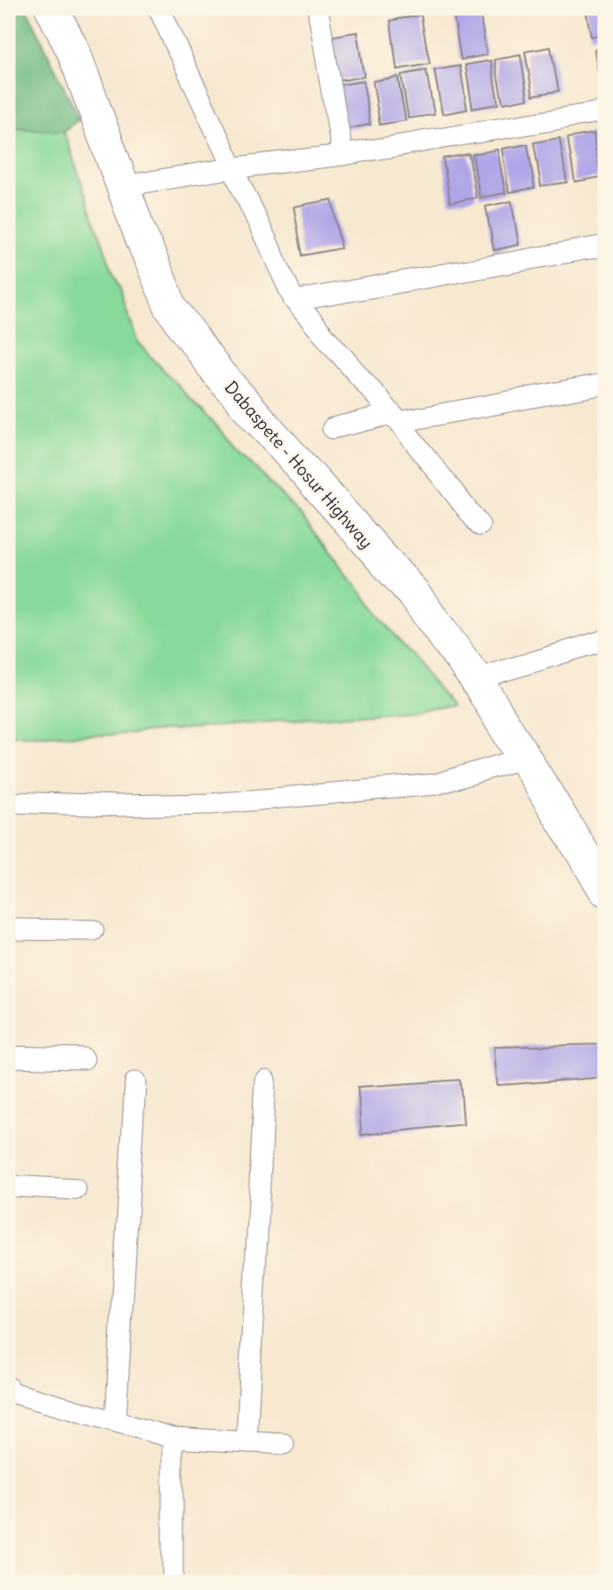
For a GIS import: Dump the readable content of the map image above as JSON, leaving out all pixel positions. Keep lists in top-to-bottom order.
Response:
{
  "streets": {
    "highway": ["Dabaspete - Hosur Highway"]
  }
}
